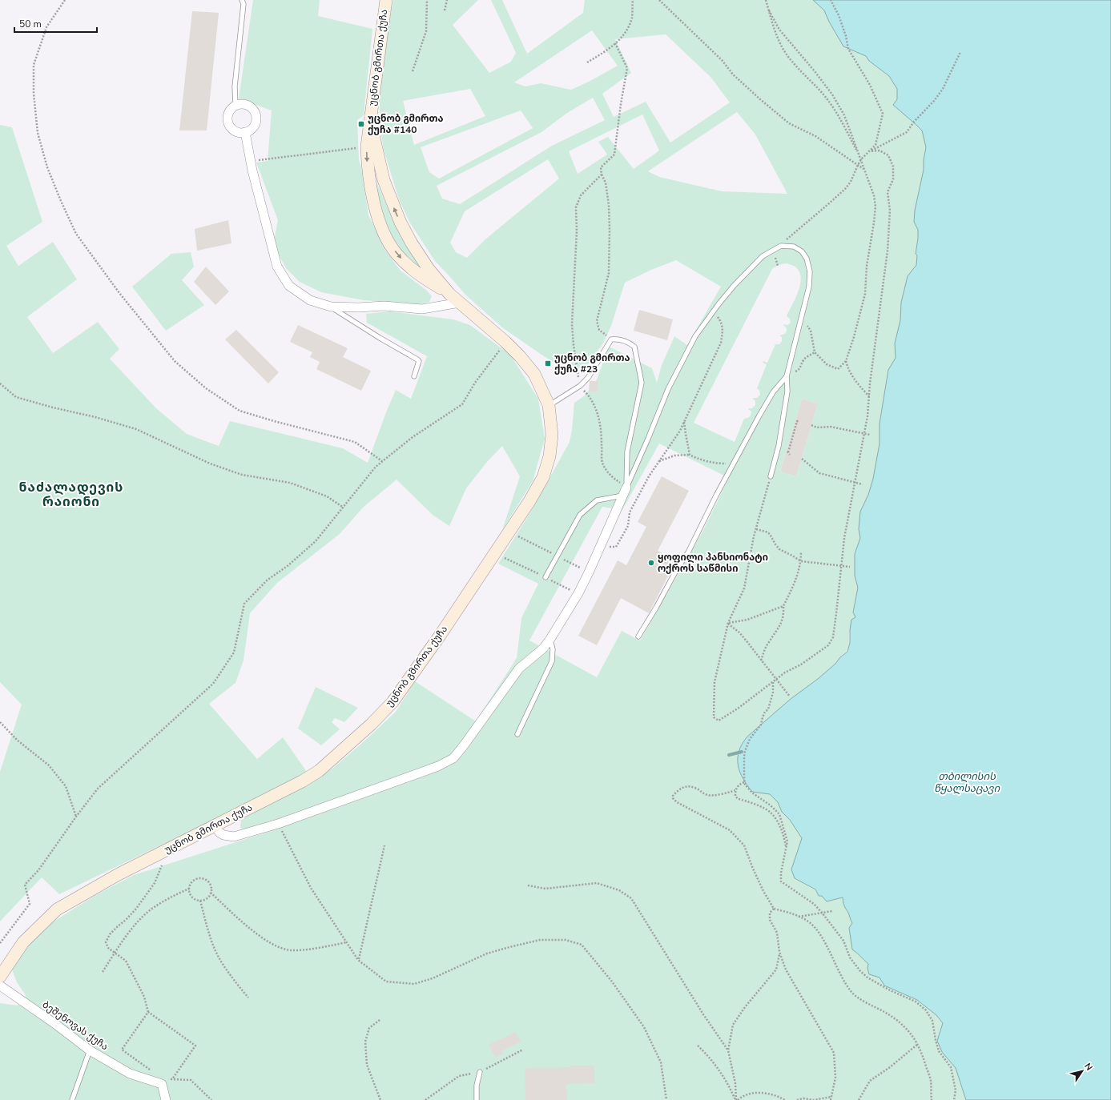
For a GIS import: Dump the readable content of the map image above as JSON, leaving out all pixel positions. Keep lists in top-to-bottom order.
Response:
{
  "streets": {
    "main road": ["უცნობ გმირთა ქუჩა"],
    "street": ["ბეშენოვას ქუჩა"]
  },
  "districts": ["ნაძალადევის რაიონი"],
  "water": ["თბილისის წყალსაცავი"],
  "places": {
    "transit": ["უცნობ გმირთა ქუჩა #140", "უცნობ გმირთა ქუჩა #23"],
    "other": ["ყოფილი პანსიონატი ოქროს საწმისი"]
  },
  "scale_bar": "50 m",
  "north": "top right"
}
